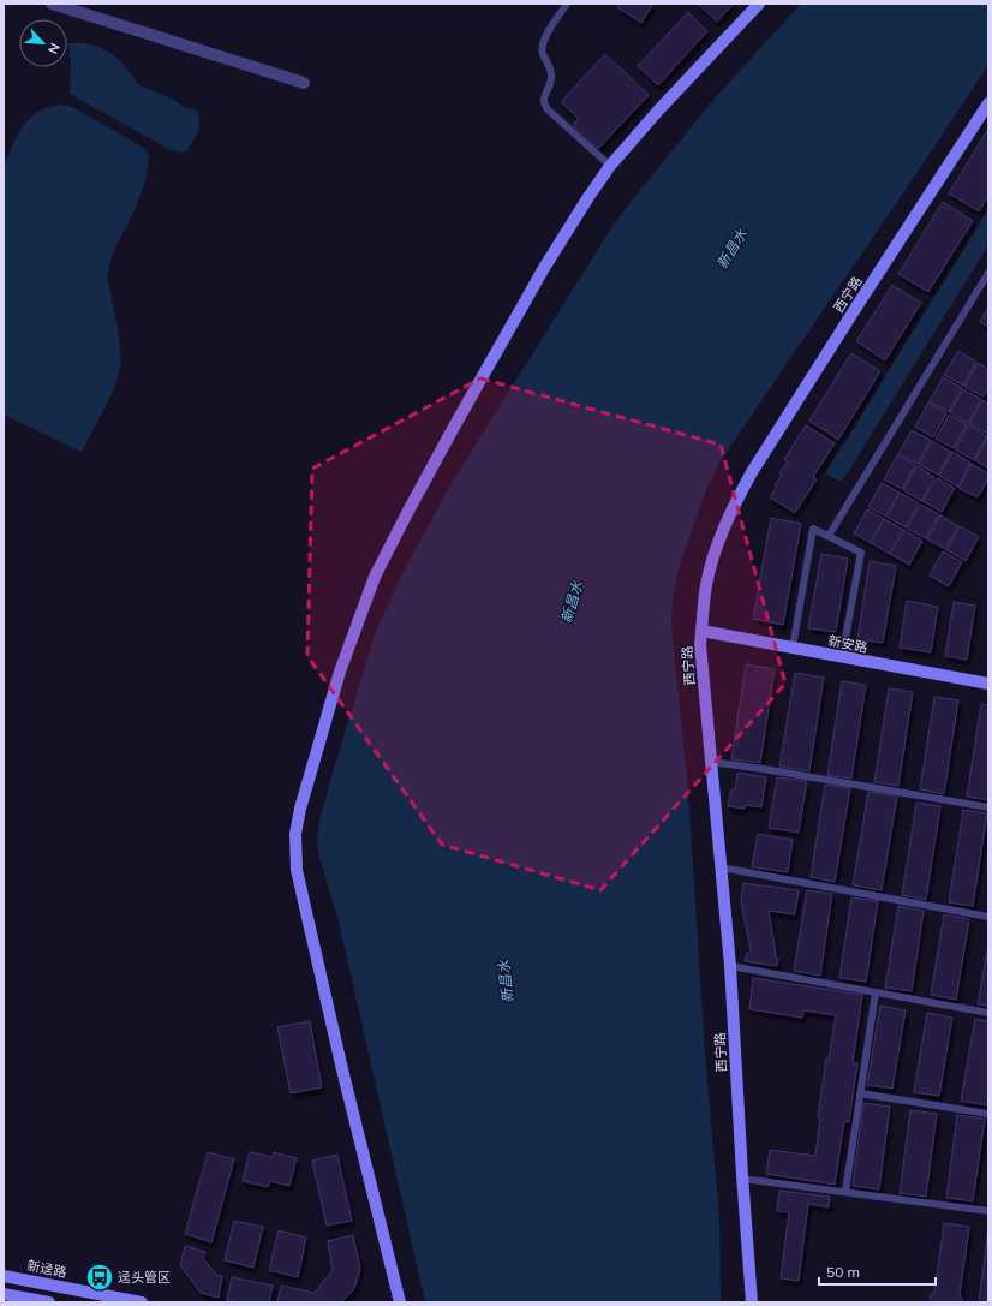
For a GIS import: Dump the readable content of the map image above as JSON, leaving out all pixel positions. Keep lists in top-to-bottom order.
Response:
{
  "streets": {
    "street": ["西宁路", "新安路", "新迳路"]
  },
  "crossings": [
    ["西宁路", "新安路"]
  ],
  "water": ["新昌水"],
  "places": {
    "bus stop": ["迳头管区"]
  },
  "scale_bar": "50 m",
  "north": "bottom right"
}
